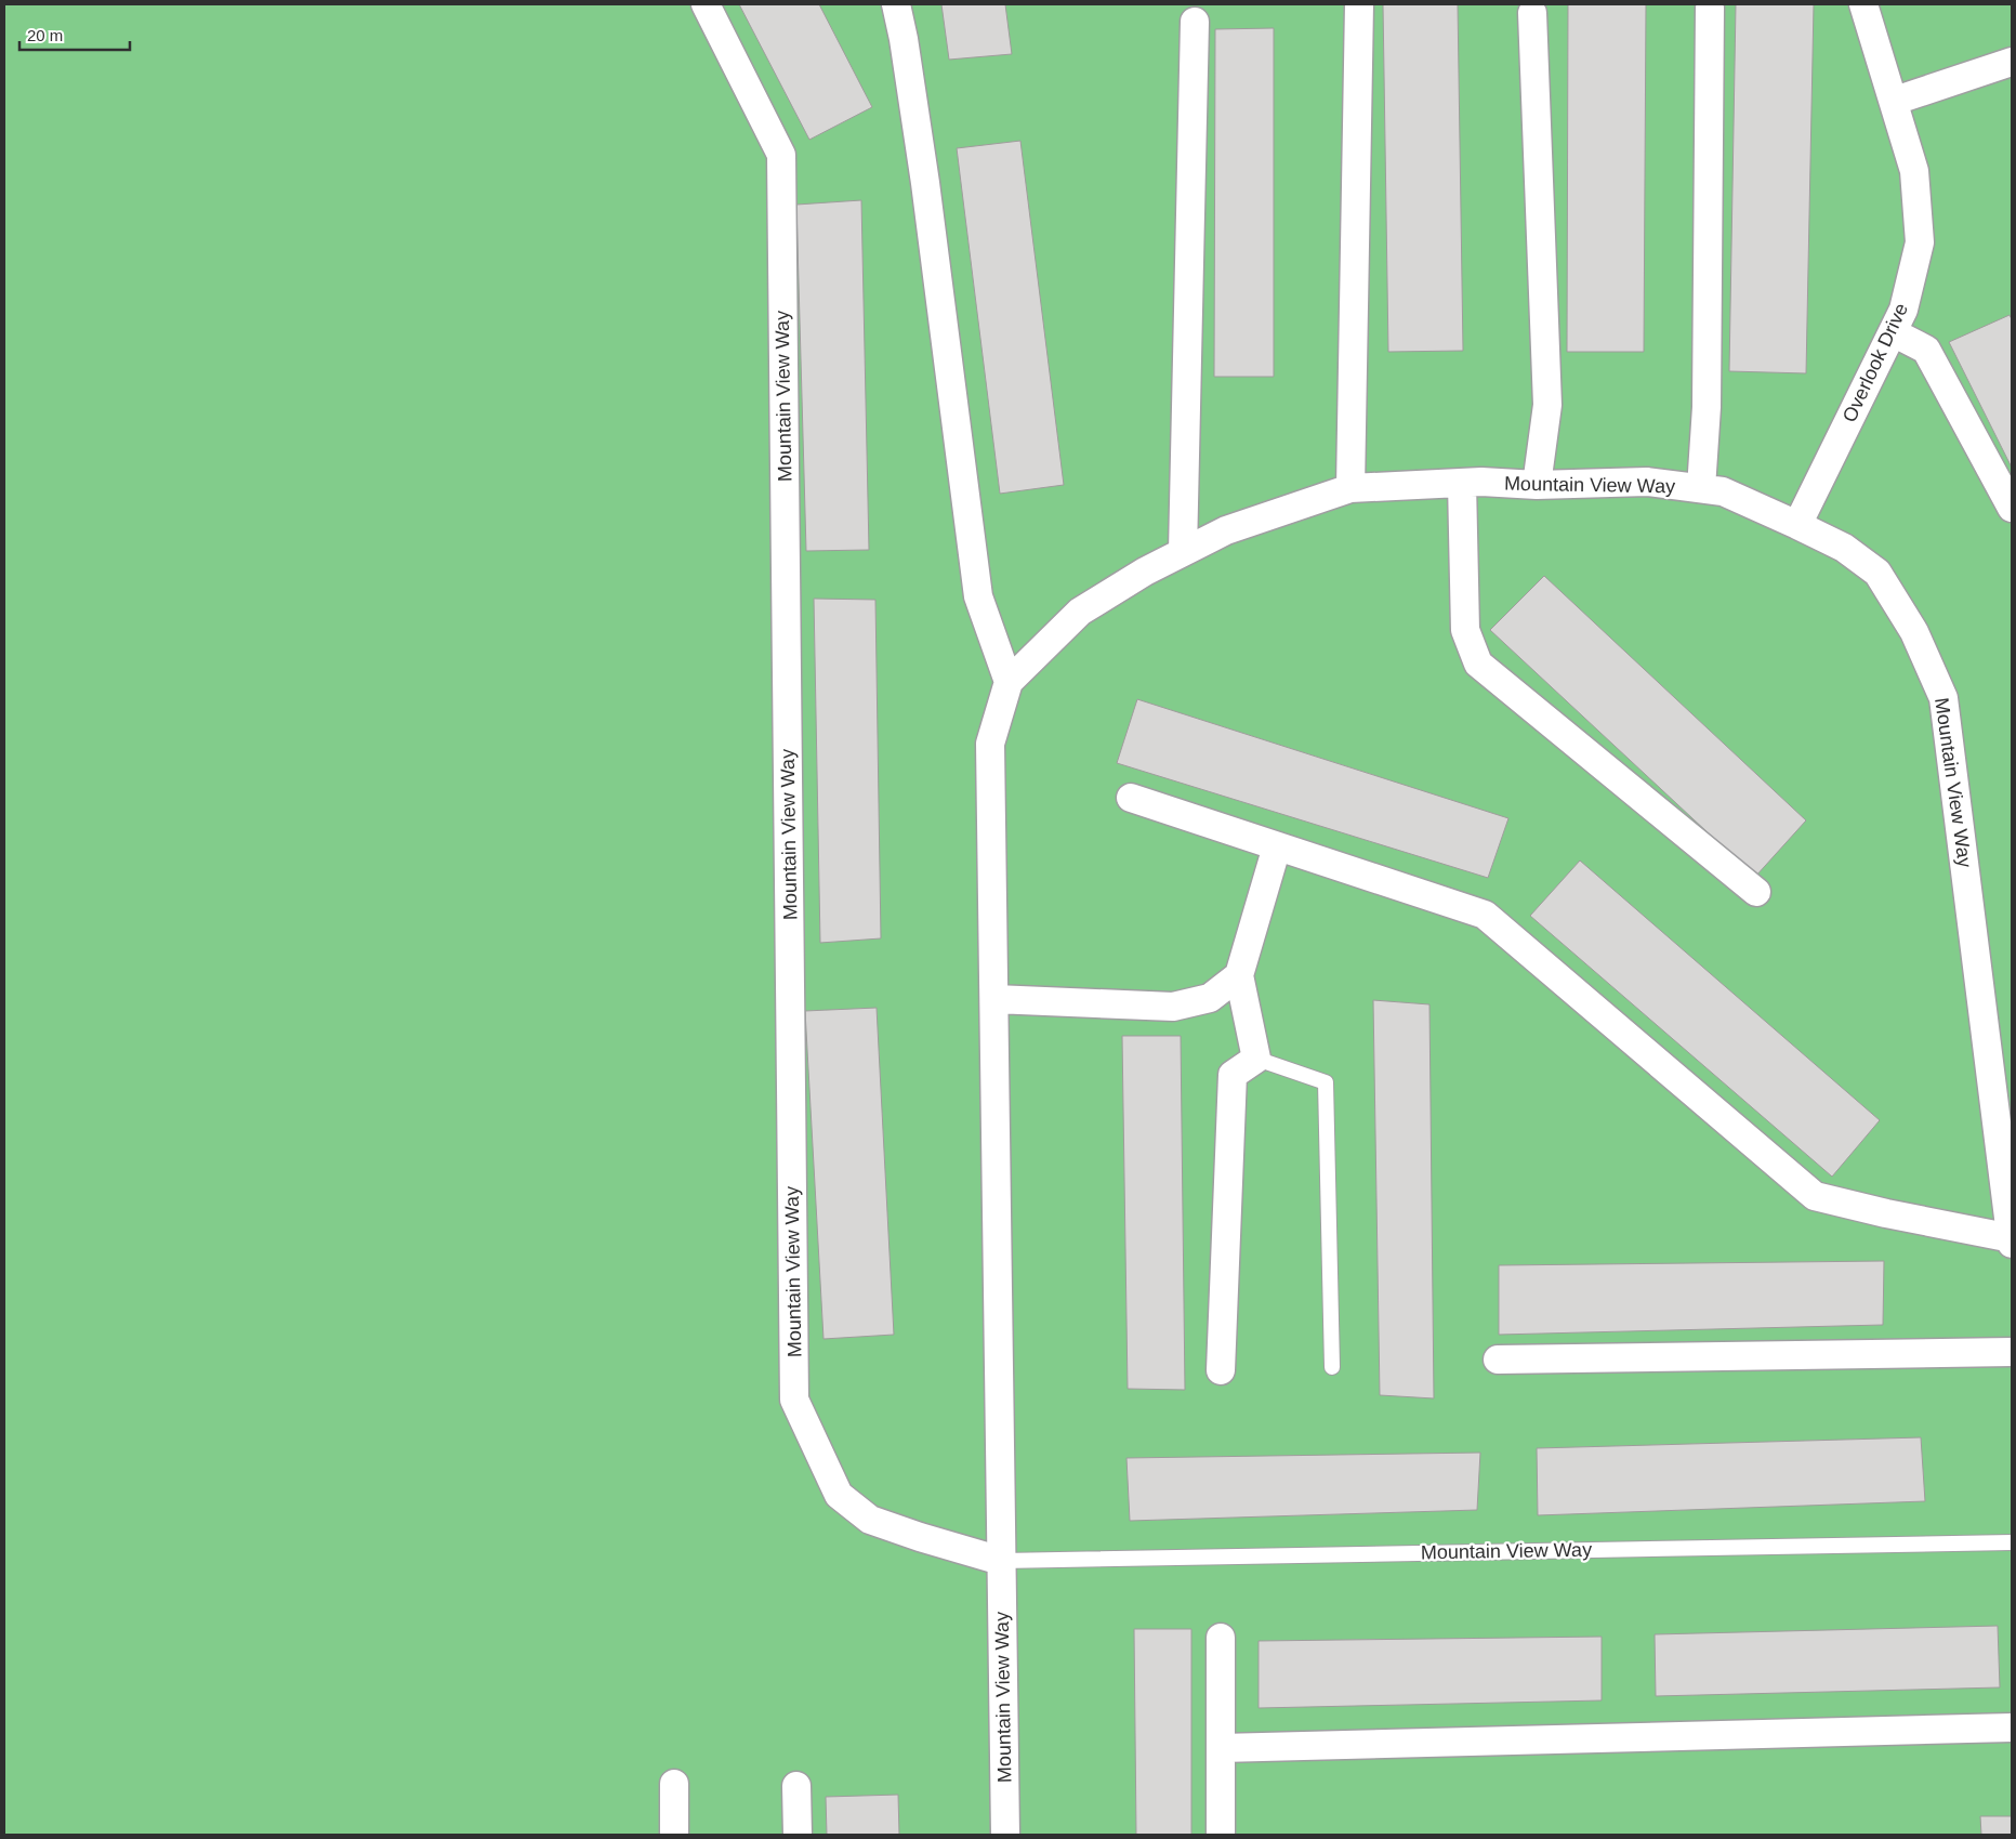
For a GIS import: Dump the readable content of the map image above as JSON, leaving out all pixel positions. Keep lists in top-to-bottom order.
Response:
{
  "streets": {
    "street": ["Overlook Drive", "Mountain View Way"]
  },
  "crossings": [
    ["Overlook Drive", "Mountain View Way"]
  ],
  "scale_bar": "20 m"
}
